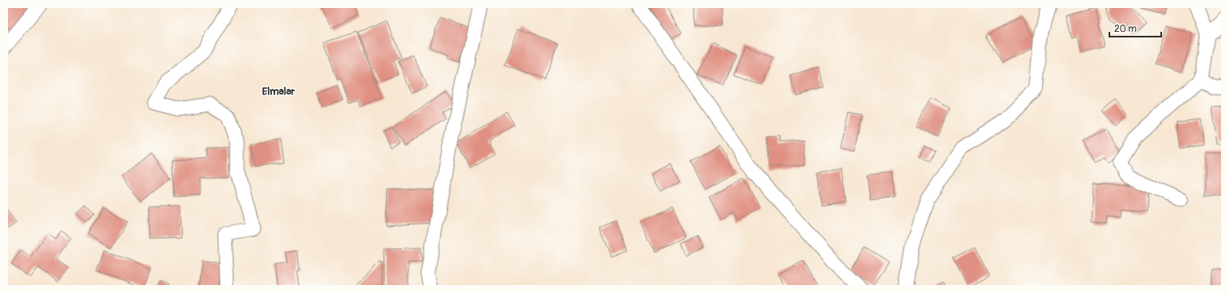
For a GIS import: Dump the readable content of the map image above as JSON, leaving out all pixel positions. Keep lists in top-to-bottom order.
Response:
{
  "districts": ["Elmalar"],
  "scale_bar": "20 m"
}
